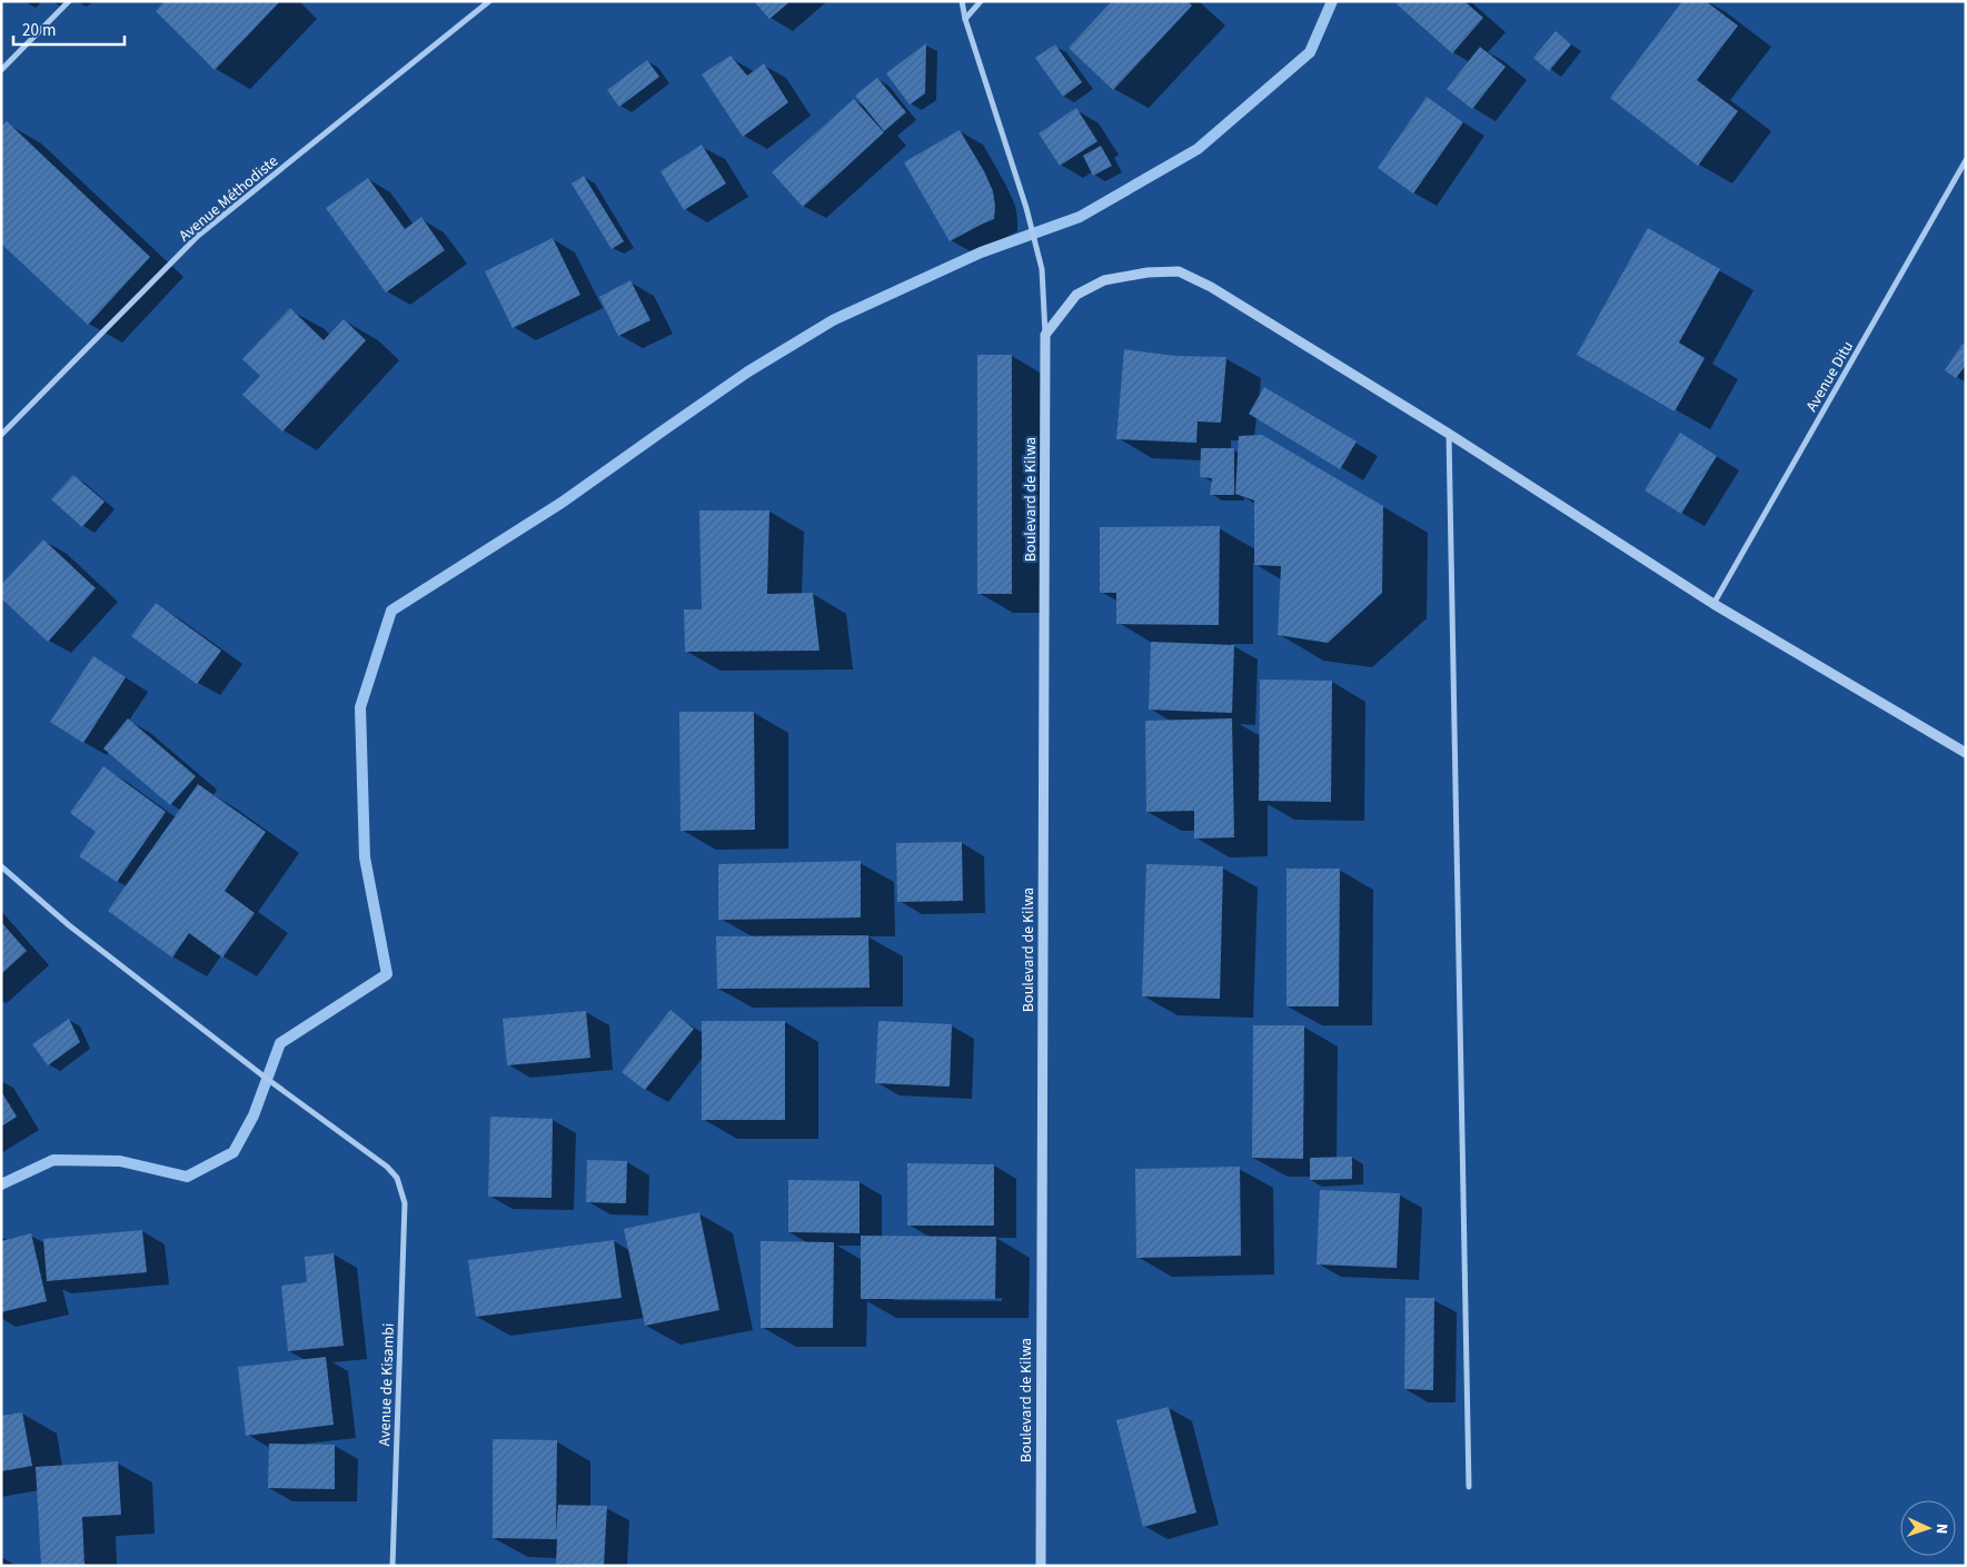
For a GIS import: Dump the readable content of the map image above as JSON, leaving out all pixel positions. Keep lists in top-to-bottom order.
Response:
{
  "streets": {
    "street": [
      "Avenue Méthodiste",
      "Avenue Ditu",
      "Boulevard de Kilwa",
      "Avenue de Kisambi"
    ]
  },
  "scale_bar": "20 m",
  "north": "right"
}
